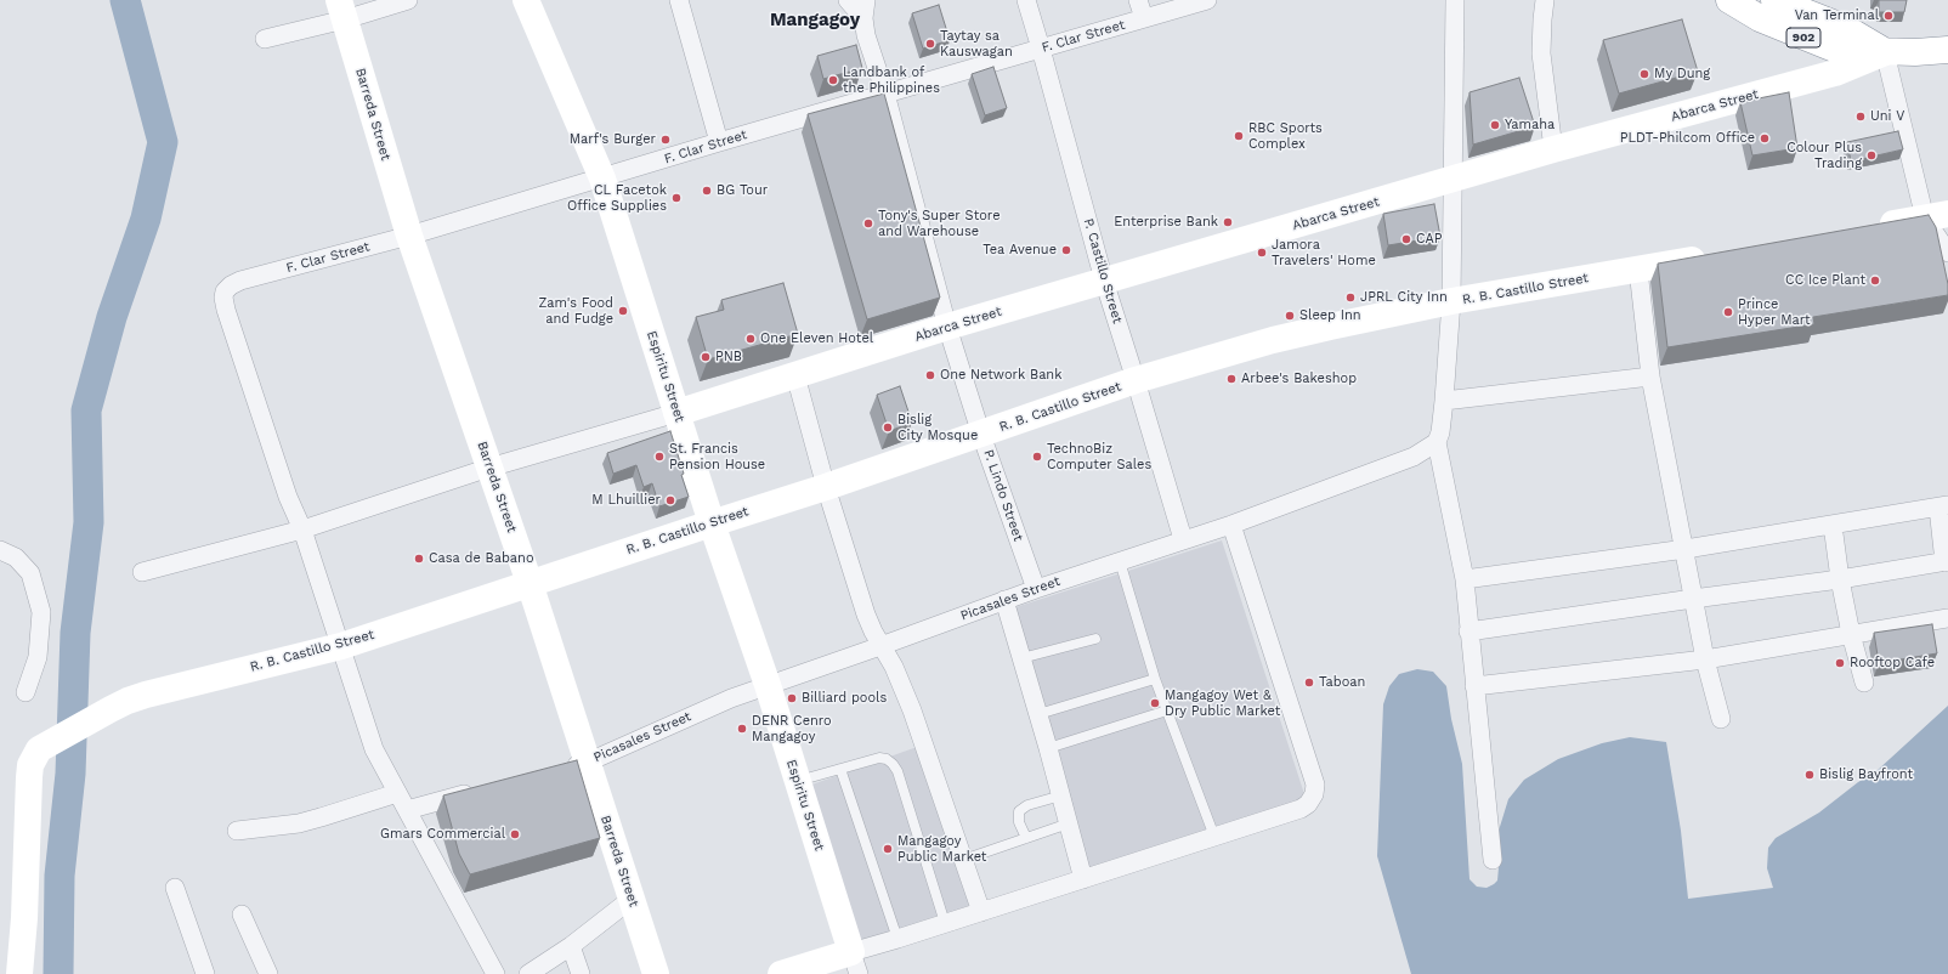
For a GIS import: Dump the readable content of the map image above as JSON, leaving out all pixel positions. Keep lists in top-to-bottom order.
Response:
{
  "streets": {
    "main road": [
      "902",
      "Abarca Street",
      "Barreda Street",
      "R. B. Castillo Street",
      "Espiritu Street"
    ],
    "street": [
      "F. Clar Street",
      "P. Castillo Street",
      "P. Lindo Street",
      "Picasales Street"
    ]
  },
  "crossings": [
    ["F. Clar Street", "Barreda Street"],
    ["F. Clar Street", "P. Castillo Street"],
    ["F. Clar Street", "Espiritu Street"],
    ["F. Clar Street", "P. Lindo Street"],
    ["902", "Abarca Street"],
    ["Abarca Street", "P. Castillo Street"],
    ["Abarca Street", "Espiritu Street"],
    ["Abarca Street", "P. Lindo Street"],
    ["Barreda Street", "R. B. Castillo Street"],
    ["Barreda Street", "Picasales Street"],
    ["P. Castillo Street", "R. B. Castillo Street"],
    ["P. Castillo Street", "Picasales Street"],
    ["R. B. Castillo Street", "Espiritu Street"],
    ["R. B. Castillo Street", "P. Lindo Street"],
    ["Espiritu Street", "Picasales Street"],
    ["P. Lindo Street", "Picasales Street"]
  ],
  "districts": ["Mangagoy"],
  "places": [
    "Van Terminal",
    "Taytay sa Kauswagan",
    "My Dung",
    "Landbank of the Philippines",
    "Uni V",
    "Yamaha",
    "RBC Sports Complex",
    "PLDT-Philcom Office",
    "Marf's Burger",
    "Colour Plus Trading",
    "BG Tour",
    "CL Facetok Office Supplies",
    "Enterprise Bank",
    "Tony's Super Store and Warehouse",
    "CAP",
    "Tea Avenue",
    "Jamora Travelers' Home",
    "CC Ice Plant",
    "JPRL City Inn",
    "Zam's Food and Fudge",
    "Prince Hyper Mart",
    "Sleep Inn",
    "One Eleven Hotel",
    "PNB",
    "One Network Bank",
    "Arbee's Bakeshop",
    "Bislig City Mosque",
    "St. Francis Pension House",
    "TechnoBiz Computer Sales",
    "M Lhuillier",
    "Casa de Babano",
    "Rooftop Cafe",
    "Taboan",
    "Billiard pools",
    "Mangagoy Wet & Dry Public Market",
    "DENR Cenro Mangagoy",
    "Bislig Bayfront",
    "Gmars Commercial",
    "Mangagoy Public Market"
  ]
}
